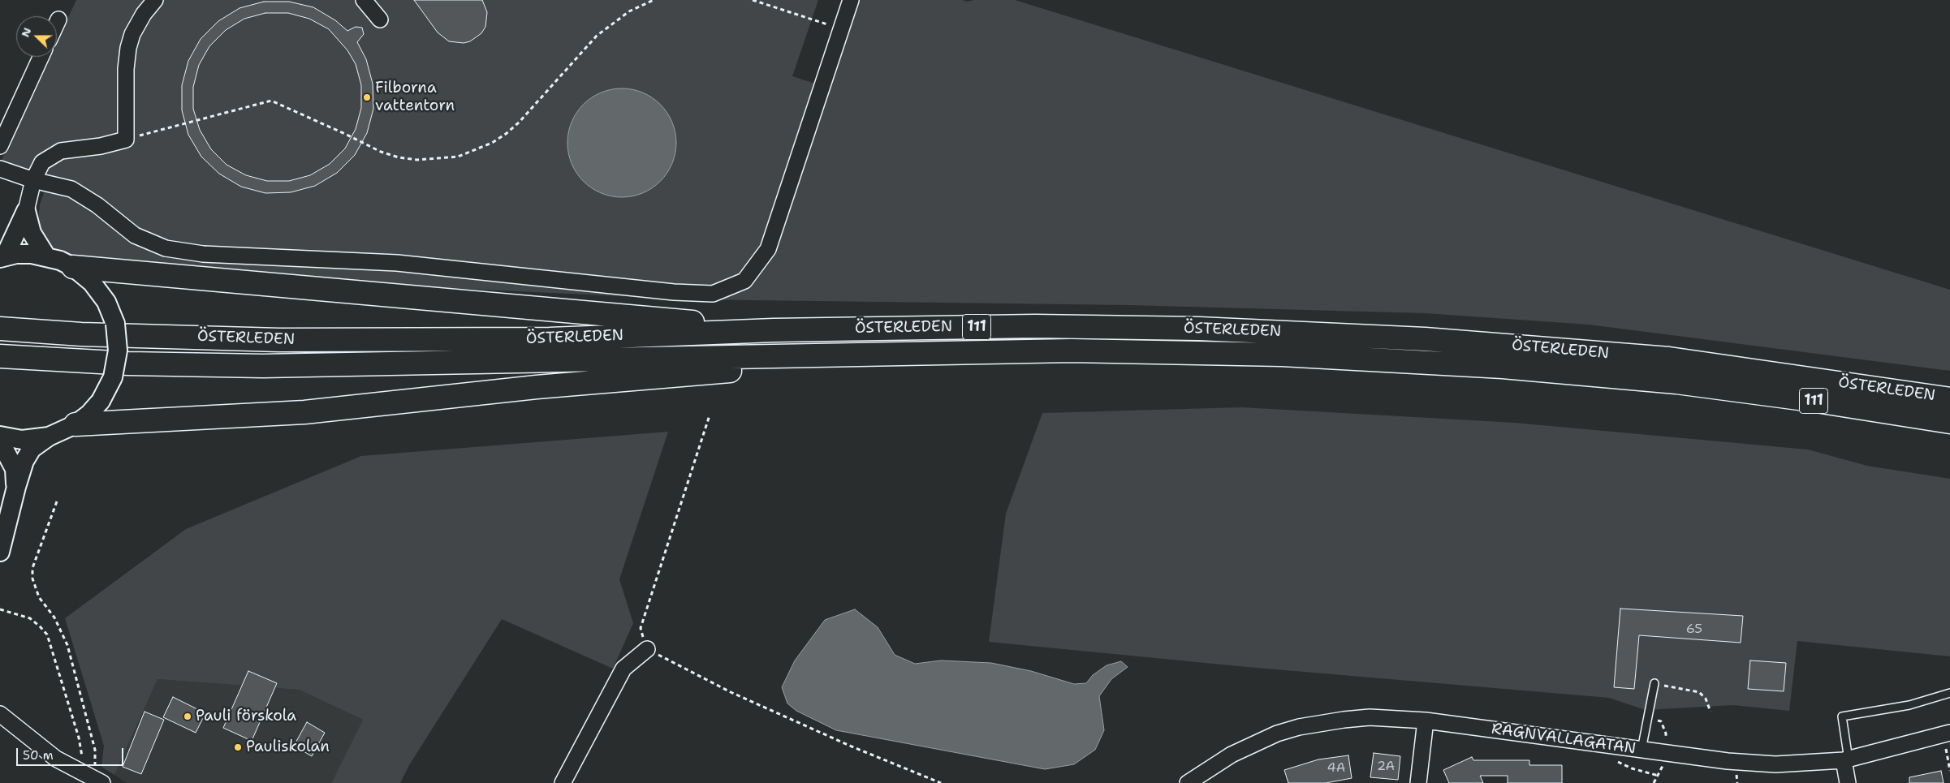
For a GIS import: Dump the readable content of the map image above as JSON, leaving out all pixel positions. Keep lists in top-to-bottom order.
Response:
{
  "streets": {
    "main road": ["111", "ÖSTERLEDEN"],
    "street": ["RAGNVALLAGATAN"]
  },
  "places": ["Filborna vattentorn", "Pauli förskola", "Pauliskolan"],
  "house_numbers": ["65", "2A", "4A"],
  "scale_bar": "50 m",
  "north": "left"
}
